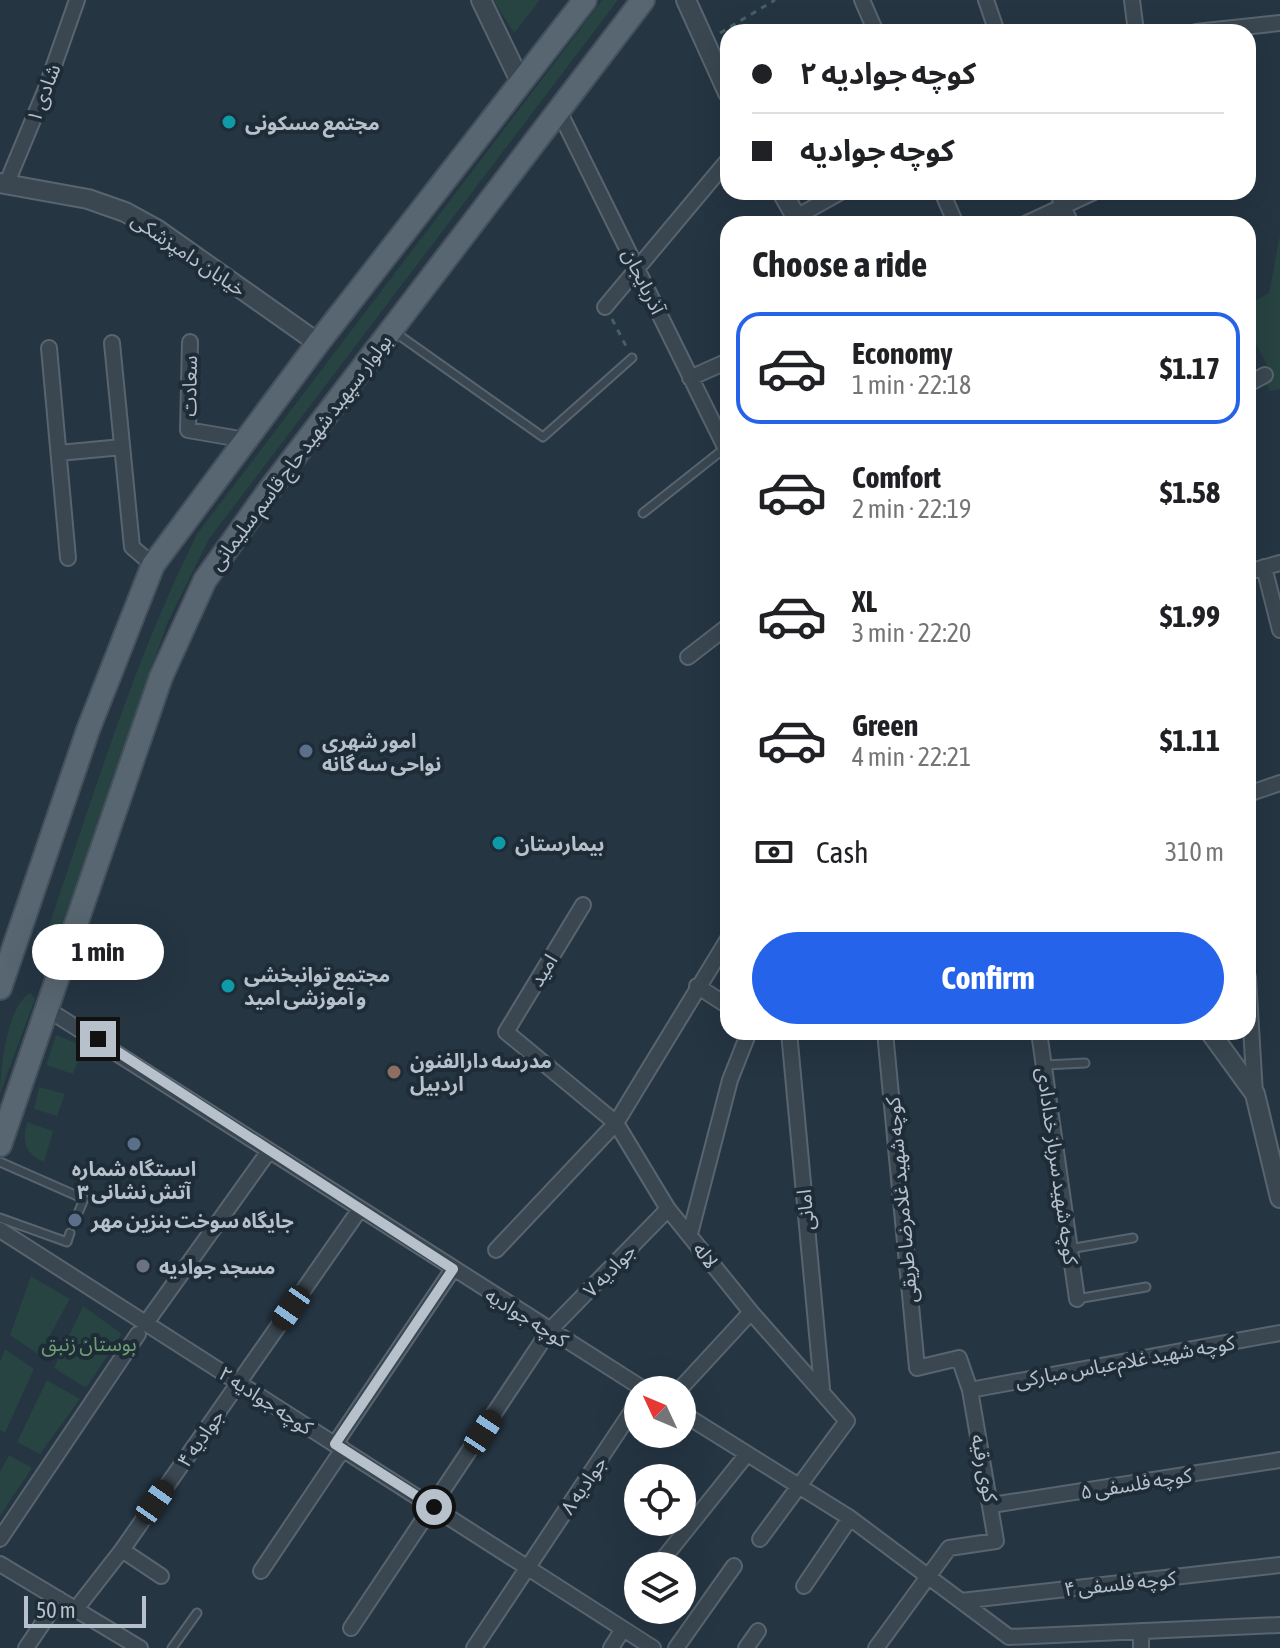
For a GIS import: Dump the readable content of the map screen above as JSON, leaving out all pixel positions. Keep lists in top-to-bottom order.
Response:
{
  "streets": {
    "main road": ["بولوار سپهبد شهید حاج قاسم سلیمانی"],
    "street": [
      "شادی ۱",
      "خیابان دامپزشکی",
      "آذربایجان",
      "سعادت",
      "امید",
      "کوچه شهید سرباز خدادادی",
      "کوچه شهید غلامرضا طریقی",
      "امانی",
      "لاله",
      "جوادیه ۷",
      "کوچه جوادیه",
      "کوچه شهید غلام‌عباس مبارکی",
      "کوچه جوادیه ۲",
      "جوادیه ۴",
      "کوی رقیه",
      "کوچه فلسفی ۵",
      "جوادیه ۸",
      "کوچه فلسفی ۴"
    ]
  },
  "crossings": [
    ["شادی ۱", "خیابان دامپزشکی"],
    ["آذربایجان", "بولوار سپهبد شهید حاج قاسم سلیمانی"],
    ["بولوار سپهبد شهید حاج قاسم سلیمانی", "کوچه جوادیه"],
    ["امید", "لاله"],
    ["کوچه شهید غلامرضا طریقی", "کوی رقیه"],
    ["امانی", "لاله"],
    ["لاله", "جوادیه ۷"],
    ["جوادیه ۷", "کوچه جوادیه"],
    ["جوادیه ۷", "کوچه جوادیه ۲"],
    ["کوچه جوادیه", "جوادیه ۴"],
    ["کوچه شهید غلام‌عباس مبارکی", "کوی رقیه"],
    ["کوچه جوادیه ۲", "جوادیه ۴"],
    ["کوچه جوادیه ۲", "جوادیه ۸"],
    ["کوی رقیه", "کوچه فلسفی ۵"]
  ],
  "parks": ["بوستان زنبق"],
  "places": [
    "مجتمع مسکونی",
    "امور شهری نواحی سه گانه",
    "بیمارستان",
    "مجتمع توانبخشی و آموزشی امید",
    "مدرسه دارالفنون اردبیل",
    "ایستگاه شماره ۳ آتش نشانی",
    "جایگاه سوخت بنزین مهر",
    "مسجد جوادیه"
  ],
  "scale_bar": "50 m",
  "north": "top left",
  "page": {
    "banner": ["کوچه جوادیه ۲", "کوچه جوادیه"],
    "heading": "Choose a ride",
    "list": [
      {
        "name": "Economy",
        "note": "1 min · 22:18",
        "value": "$1.17"
      },
      {
        "name": "Comfort",
        "note": "2 min · 22:19",
        "value": "$1.58"
      },
      {
        "name": "XL",
        "note": "3 min · 22:20",
        "value": "$1.99"
      },
      {
        "name": "Green",
        "note": "4 min · 22:21",
        "value": "$1.11"
      }
    ],
    "pay": ["Cash", "310 m"],
    "buttons": "Confirm",
    "bubble": "1 min",
    "scale": "50 m"
  }
}
